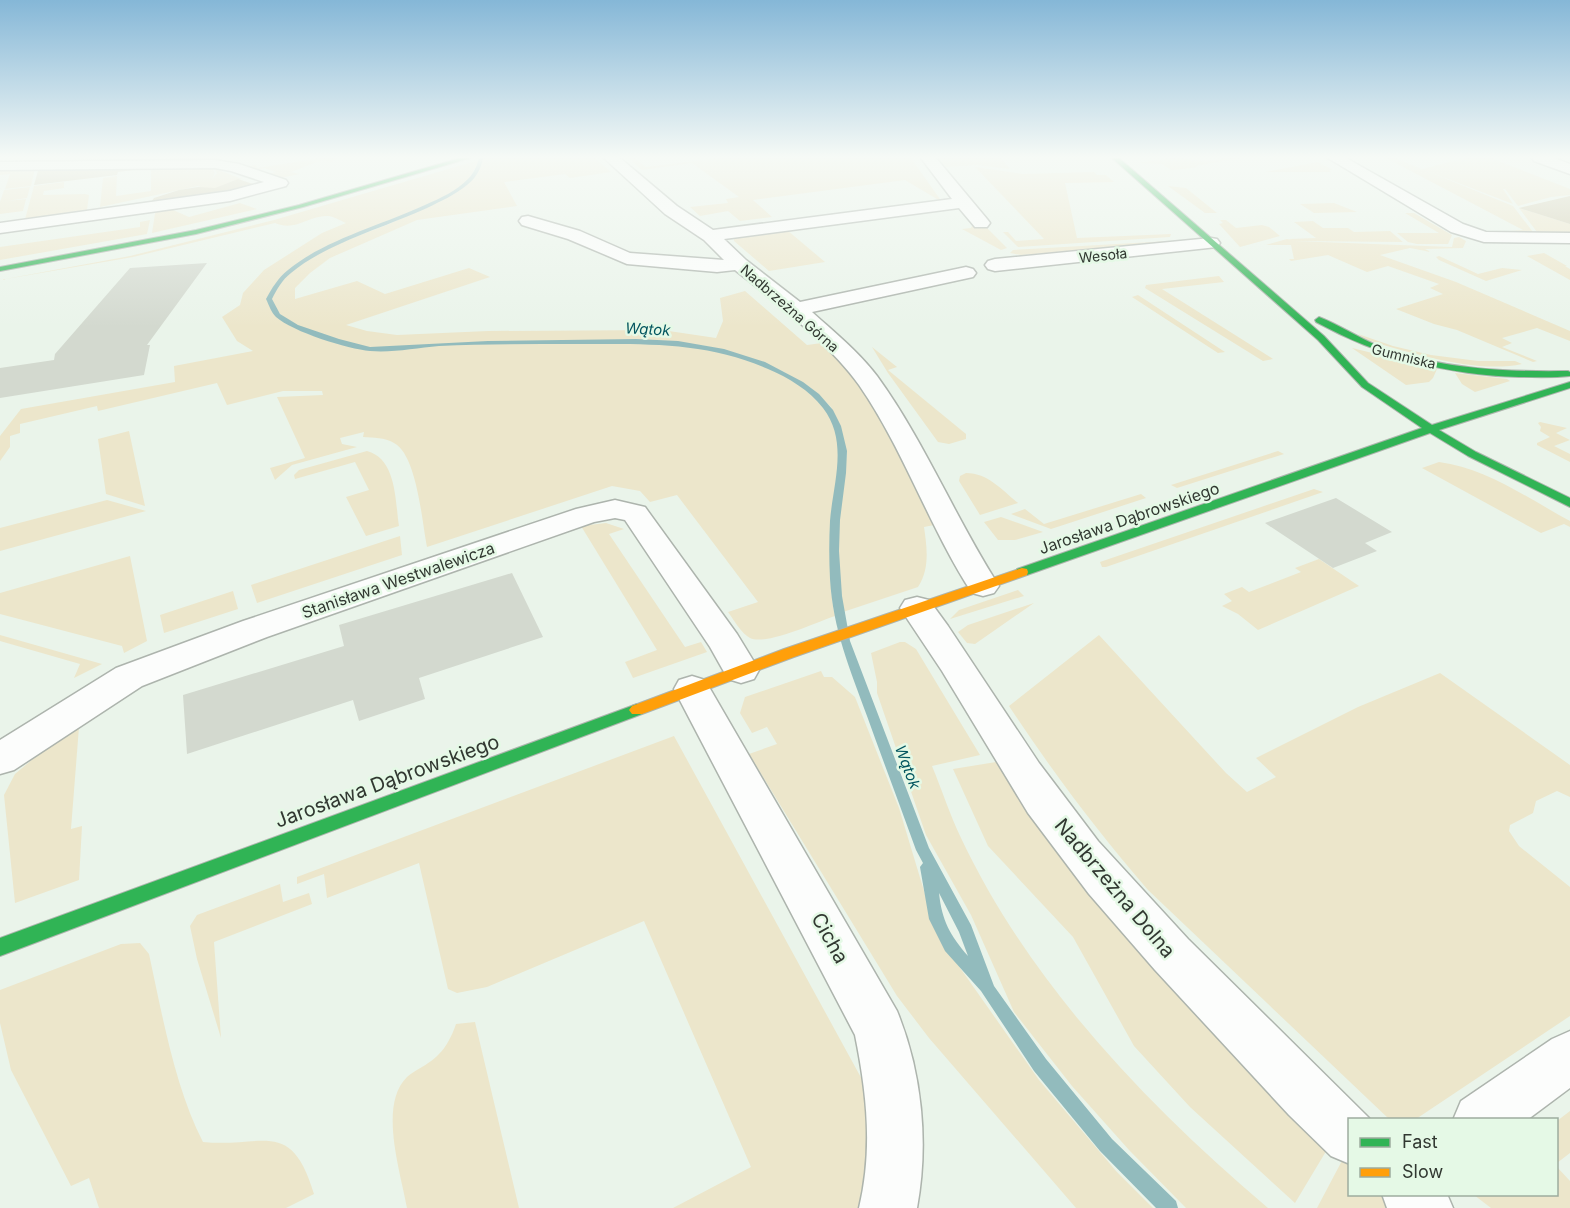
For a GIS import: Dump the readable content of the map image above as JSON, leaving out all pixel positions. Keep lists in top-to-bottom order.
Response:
{
  "streets": {
    "street": [
      "Wesoła",
      "Nadbrzeżna Górna",
      "Gumniska",
      "Jarosława Dąbrowskiego",
      "Stanisława Westwalewicza",
      "Nadbrzeżna Dolna",
      "Cicha"
    ]
  },
  "crossings": [
    ["Wesoła", "Gumniska"],
    ["Nadbrzeżna Górna", "Jarosława Dąbrowskiego"],
    ["Gumniska", "Jarosława Dąbrowskiego"],
    ["Jarosława Dąbrowskiego", "Stanisława Westwalewicza"],
    ["Jarosława Dąbrowskiego", "Nadbrzeżna Dolna"],
    ["Jarosława Dąbrowskiego", "Cicha"]
  ],
  "water": ["Wątok"],
  "legend": ["Fast", "Slow"]
}
